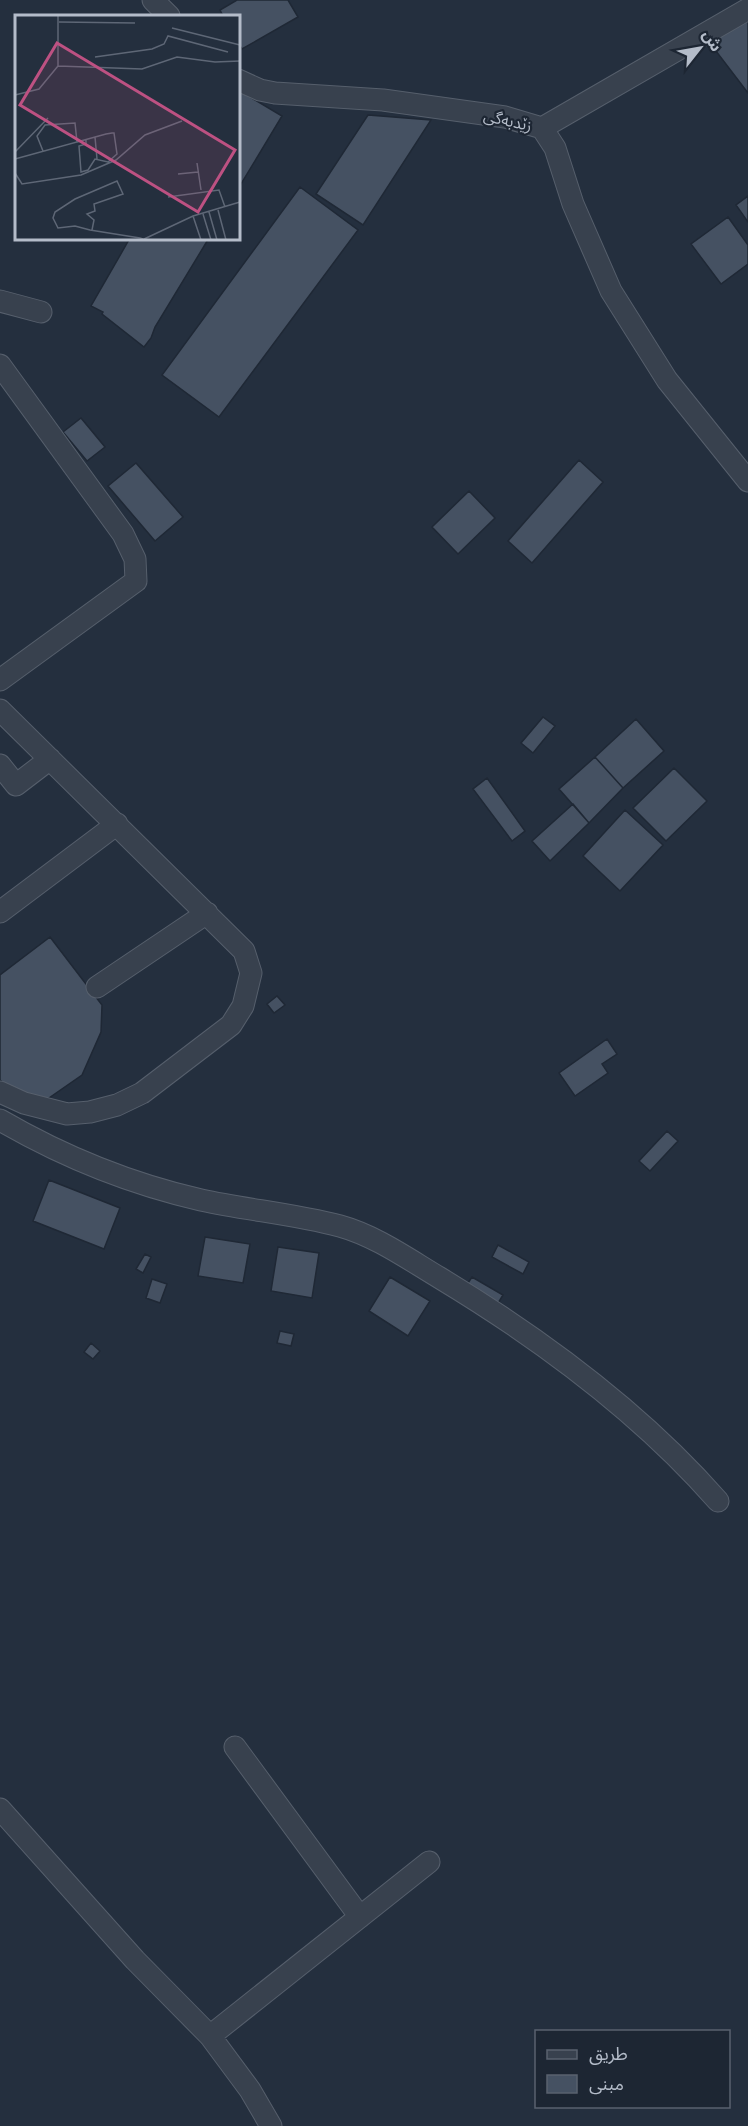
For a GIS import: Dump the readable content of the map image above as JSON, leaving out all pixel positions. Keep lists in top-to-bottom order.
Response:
{
  "streets": {
    "street": ["زێدبەگی"]
  },
  "legend": ["طريق", "مبنى"],
  "north": "top right"
}
